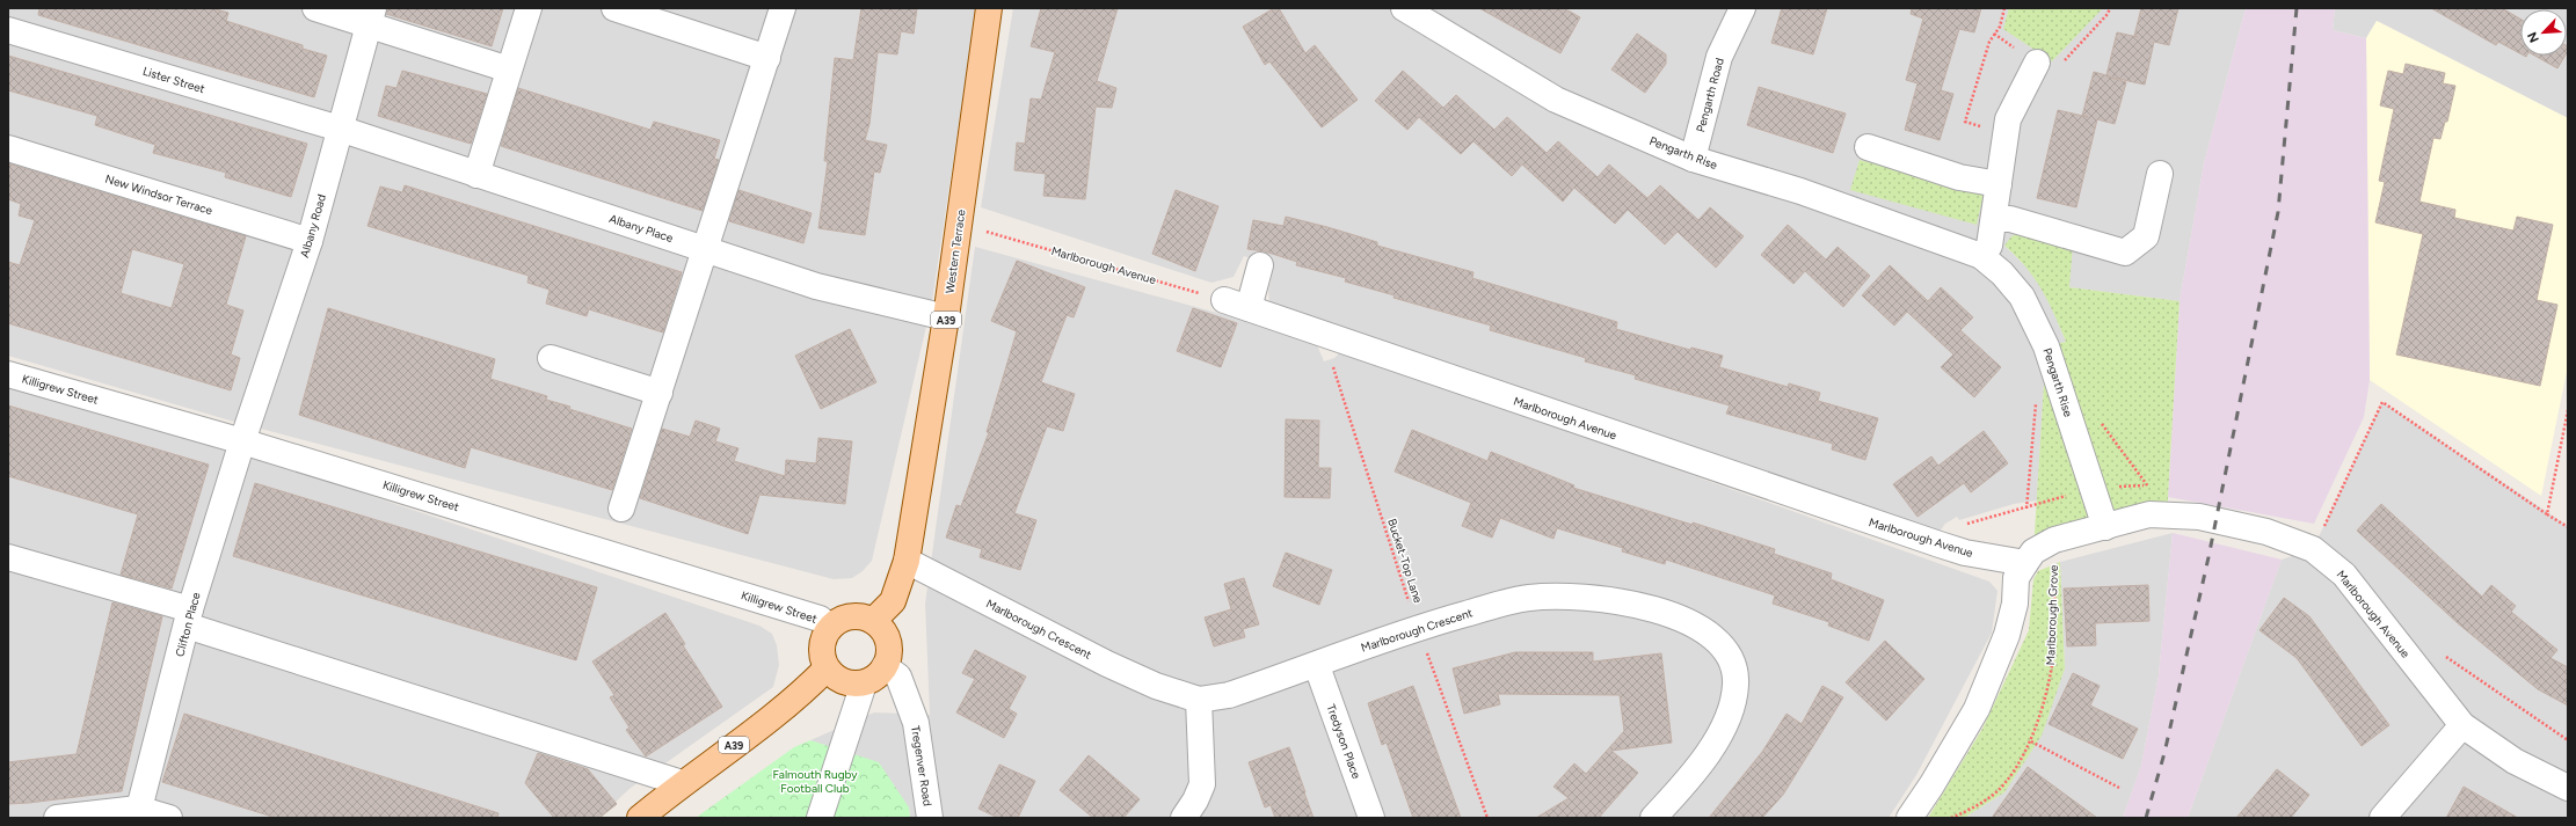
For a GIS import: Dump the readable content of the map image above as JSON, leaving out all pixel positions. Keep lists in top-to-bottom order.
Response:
{
  "streets": {
    "main road": ["Western Terrace", "A39"],
    "street": [
      "Lister Street",
      "Pengarth Road",
      "Pengarth Rise",
      "New Windsor Terrace",
      "Albany Road",
      "Albany Place",
      "Marlborough Avenue",
      "Killigrew Street",
      "Clifton Place",
      "Marlborough Crescent",
      "Tredyson Place",
      "Tregenver Road"
    ],
    "path": ["Bucket-Top Lane", "Marlborough Grove"]
  },
  "crossings": [
    ["Lister Street", "Albany Road"],
    ["Lister Street", "Albany Place"],
    ["Pengarth Road", "Pengarth Rise"],
    ["Pengarth Rise", "Marlborough Avenue"],
    ["New Windsor Terrace", "Albany Road"],
    ["Albany Road", "Albany Place"],
    ["Albany Road", "Killigrew Street"],
    ["Albany Road", "Clifton Place"],
    ["Albany Place", "Western Terrace"],
    ["Western Terrace", "Marlborough Avenue"],
    ["Western Terrace", "A39"],
    ["Western Terrace", "Killigrew Street"],
    ["Western Terrace", "Marlborough Crescent"],
    ["Western Terrace", "Tregenver Road"],
    ["Marlborough Avenue", "Bucket-Top Lane"],
    ["Marlborough Avenue", "Marlborough Grove"],
    ["A39", "Killigrew Street"],
    ["A39", "Tregenver Road"],
    ["Killigrew Street", "Clifton Place"],
    ["Killigrew Street", "Tregenver Road"],
    ["Bucket-Top Lane", "Marlborough Crescent"],
    ["Marlborough Crescent", "Tredyson Place"]
  ],
  "parks": ["Falmouth Rugby Football Club"],
  "north": "bottom left"
}
